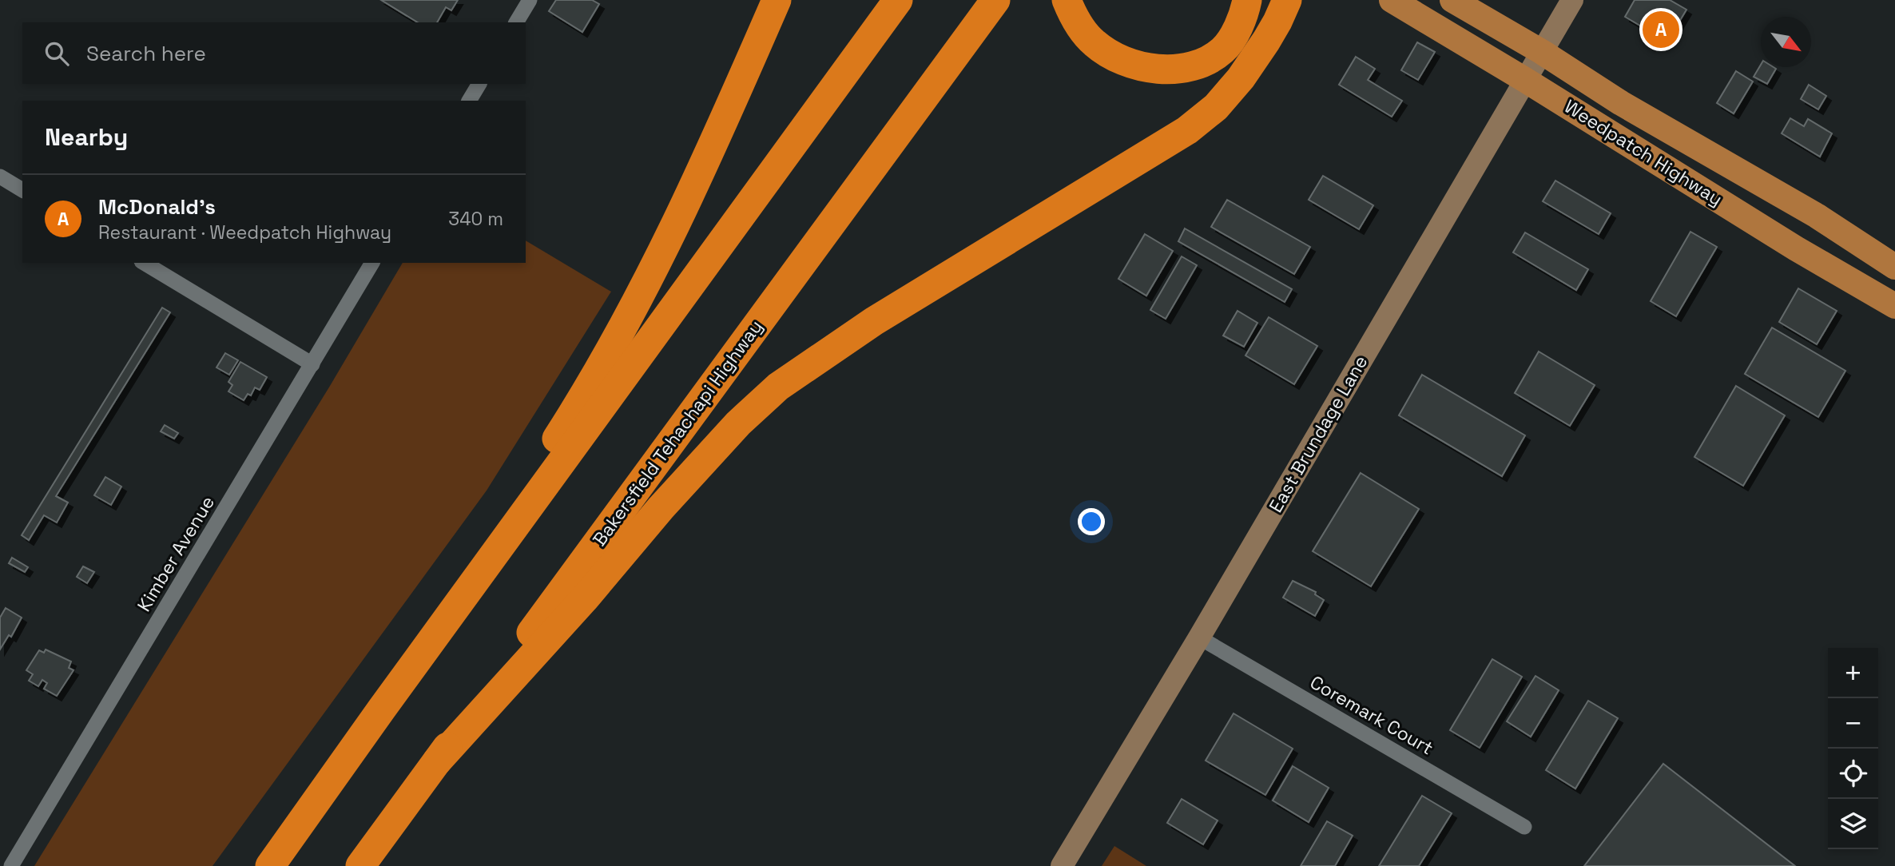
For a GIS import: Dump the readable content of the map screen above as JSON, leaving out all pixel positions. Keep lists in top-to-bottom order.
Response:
{
  "streets": {
    "highway": ["Bakersfield Tehachapi Highway"],
    "main road": ["Weedpatch Highway", "East Brundage Lane"],
    "street": ["Kimber Avenue", "Coremark Court"]
  },
  "crossings": [
    ["Weedpatch Highway", "East Brundage Lane"],
    ["East Brundage Lane", "Coremark Court"]
  ],
  "north": "bottom right",
  "page": {
    "pins": "A",
    "search": "Search here",
    "heading": "Nearby",
    "list": [
      {
        "mark": "A",
        "name": "McDonald's",
        "note": "Restaurant · Weedpatch Highway",
        "value": "340 m"
      }
    ],
    "map_buttons": ["+", "−"]
  }
}
